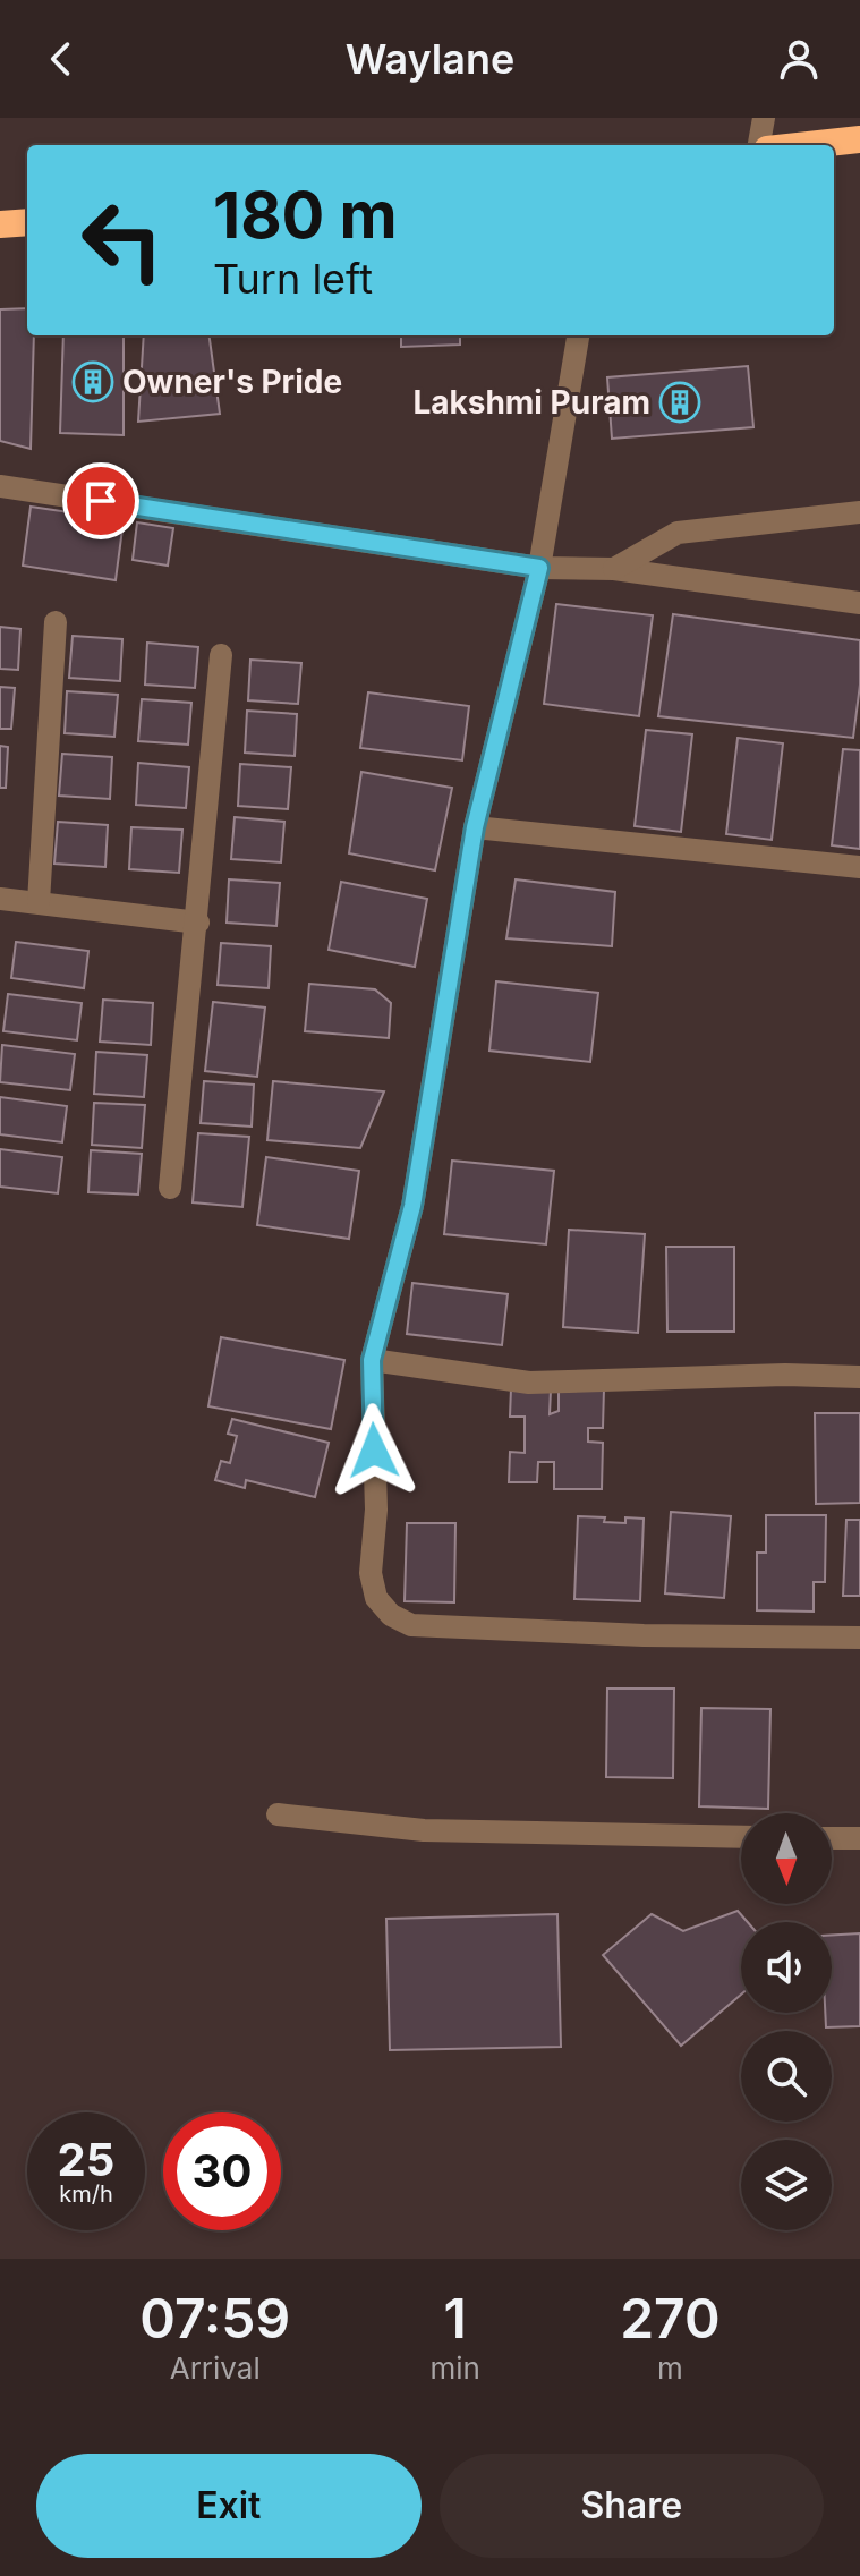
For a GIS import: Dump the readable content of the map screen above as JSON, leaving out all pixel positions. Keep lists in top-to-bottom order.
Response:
{
  "places": {
    "building": ["Owner's Pride", "Lakshmi Puram"]
  },
  "north": "bottom",
  "page": {
    "header": "Waylane",
    "turn": ["180 m", "Turn left"],
    "speed": "25 km/h",
    "limit": "30",
    "eta": [
      "07:59",
      "Arrival",
      "1",
      "min",
      "270",
      "m"
    ],
    "buttons": ["Exit", "Share"]
  }
}
